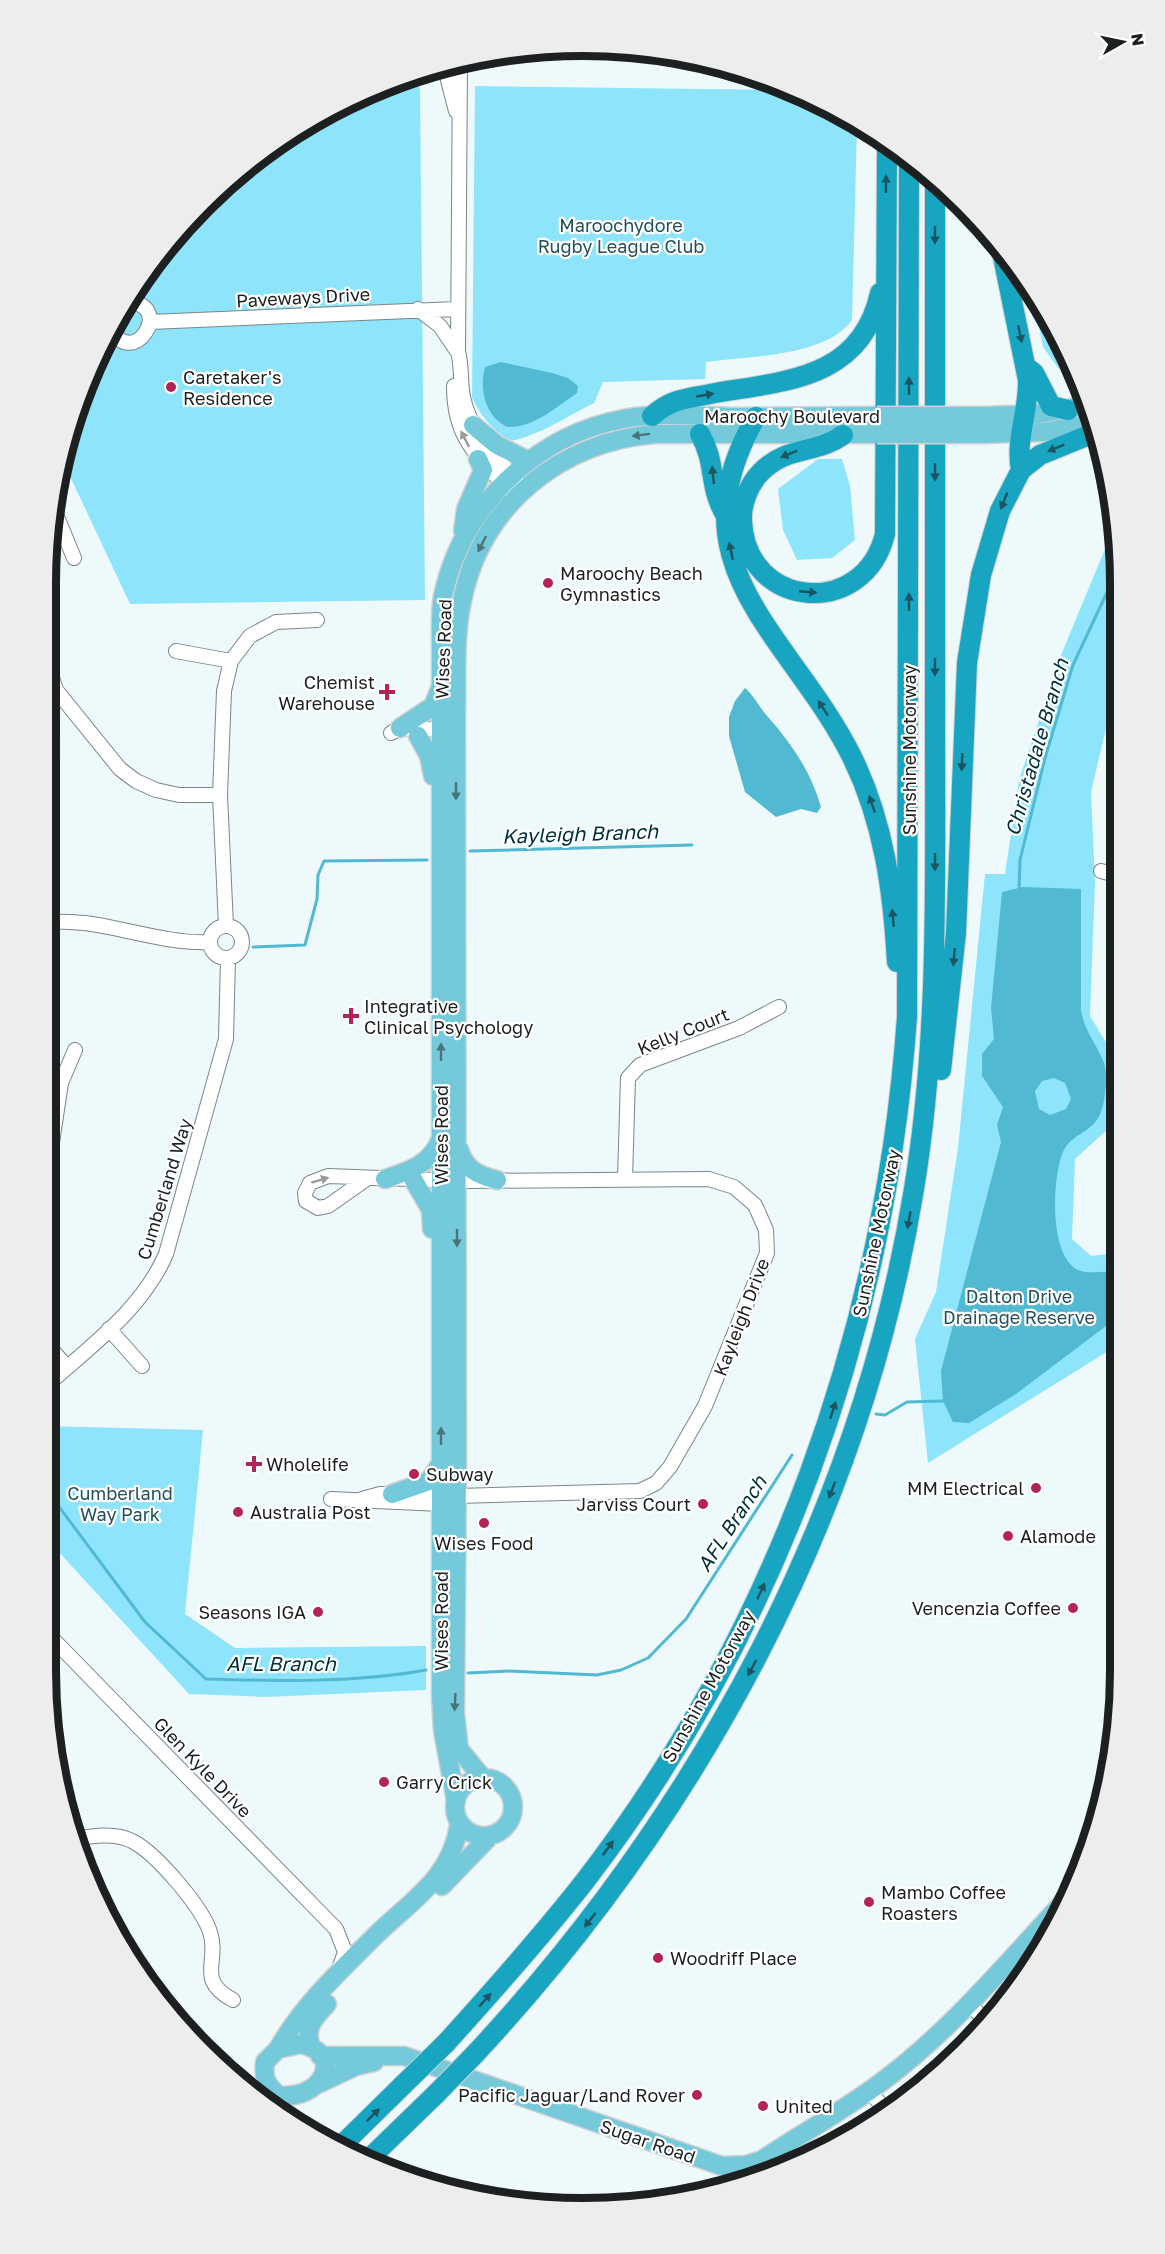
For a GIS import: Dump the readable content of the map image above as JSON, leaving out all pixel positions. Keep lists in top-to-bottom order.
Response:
{
  "streets": {
    "highway": ["Sunshine Motorway"],
    "main road": ["Maroochy Boulevard", "Wises Road", "Sugar Road"],
    "street": [
      "Paveways Drive",
      "Kelly Court",
      "Cumberland Way",
      "Kayleigh Drive",
      "Glen Kyle Drive"
    ]
  },
  "crossings": [
    ["Maroochy Boulevard", "Wises Road"],
    ["Wises Road", "Kayleigh Drive"],
    ["Kelly Court", "Kayleigh Drive"]
  ],
  "water": ["Christadale Branch", "Kayleigh Branch", "AFL Branch"],
  "parks": ["Maroochydore Rugby League Club", "Dalton Drive Drainage Reserve", "Cumberland Way Park"],
  "places": {
    "other": [
      "Caretaker's Residence",
      "Maroochy Beach Gymnastics",
      "Subway",
      "MM Electrical",
      "Jarviss Court",
      "Australia Post",
      "Wises Food",
      "Alamode",
      "Vencenzia Coffee",
      "Seasons IGA",
      "Garry Crick",
      "Mambo Coffee Roasters",
      "Woodriff Place",
      "Pacific Jaguar/Land Rover",
      "United"
    ],
    "health": ["Chemist Warehouse", "Integrative Clinical Psychology", "Wholelife"]
  },
  "north": "right"
}
